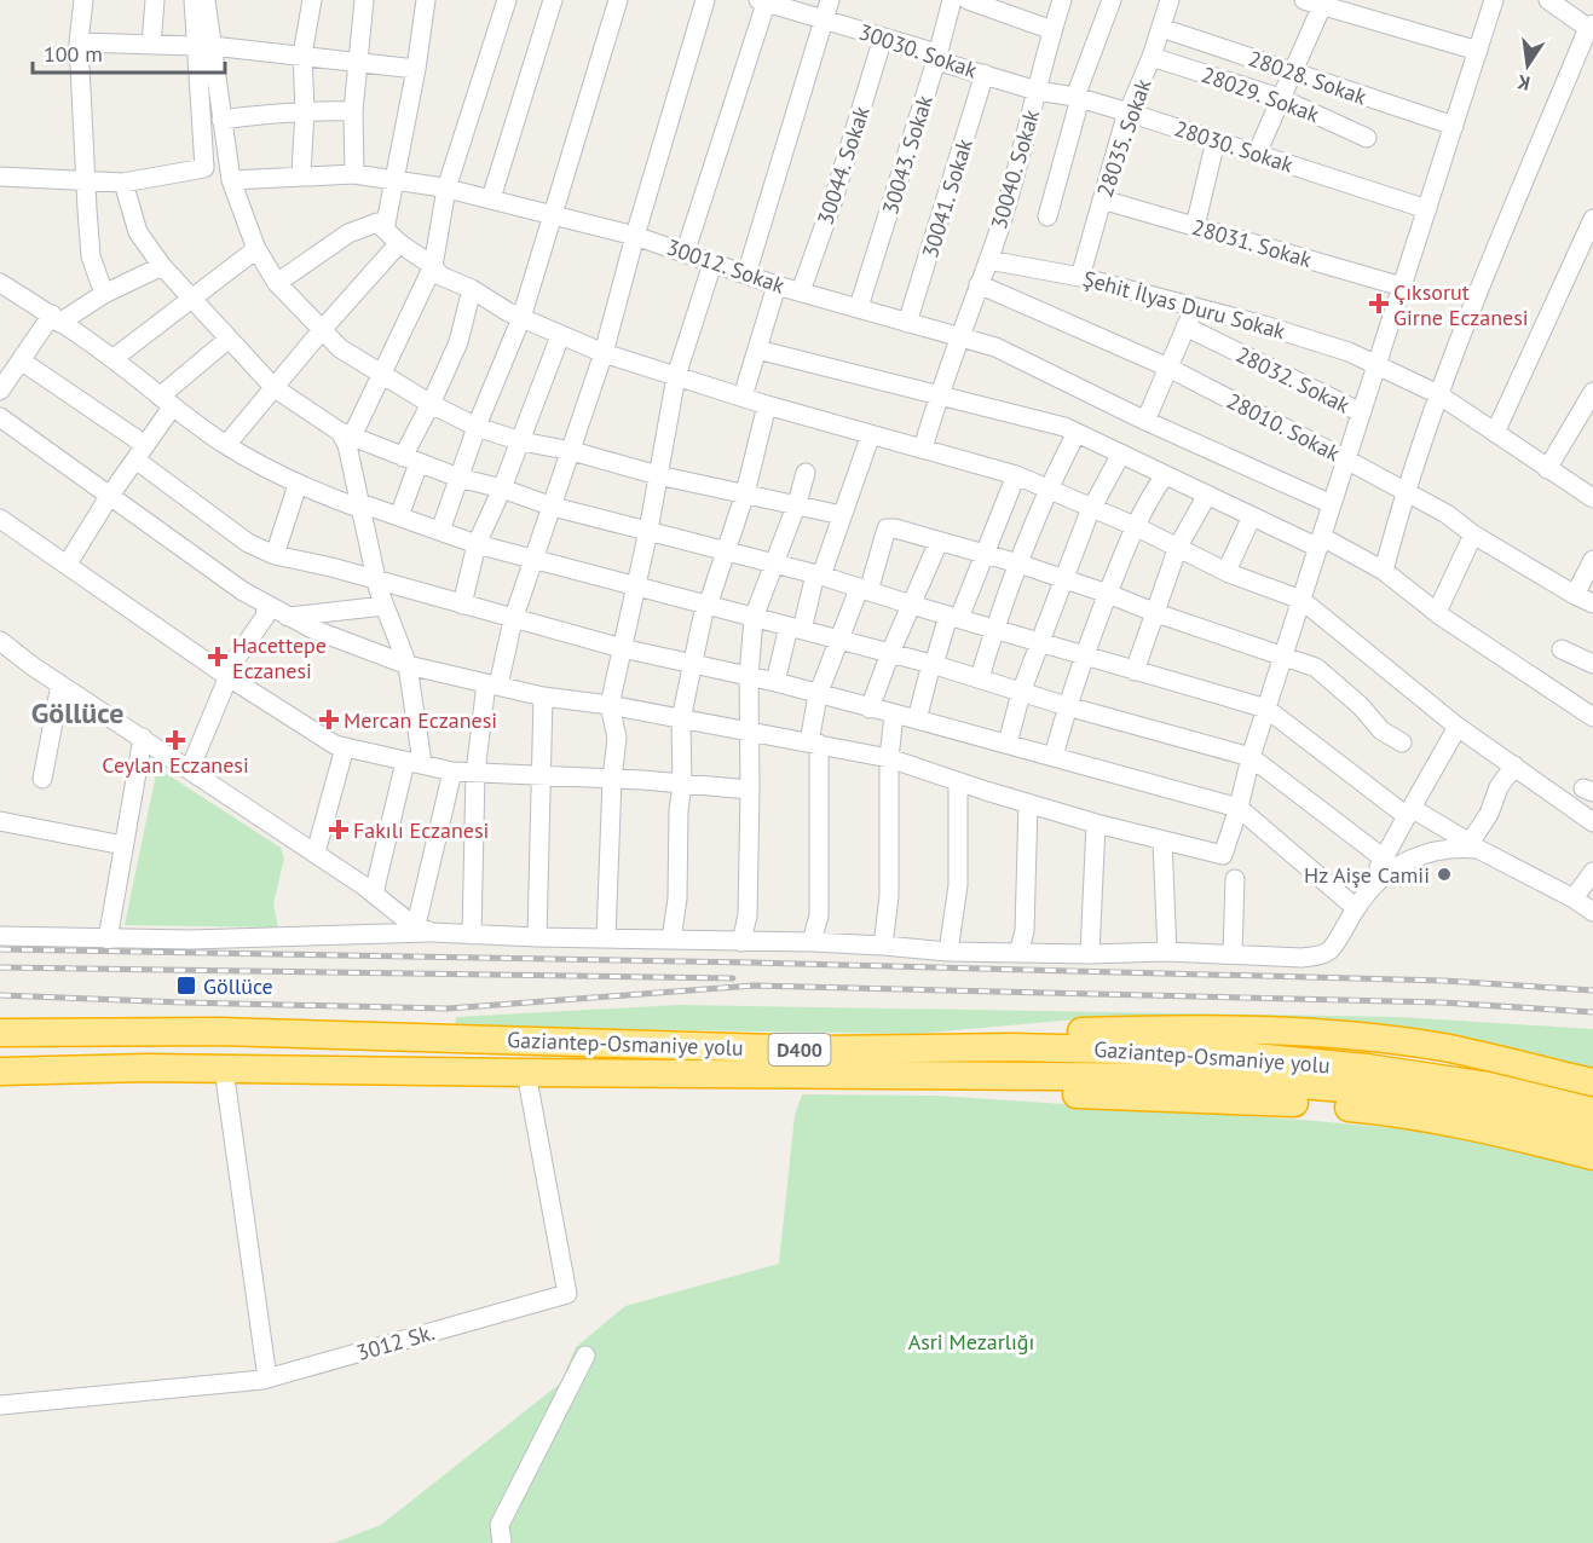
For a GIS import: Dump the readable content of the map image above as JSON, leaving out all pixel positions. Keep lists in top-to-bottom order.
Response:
{
  "streets": {
    "highway": ["Gaziantep-Osmaniye yolu", "D400"],
    "street": [
      "30030. Sokak",
      "28028. Sokak",
      "28029. Sokak",
      "28035. Sokak",
      "28030. Sokak",
      "30043. Sokak",
      "30044. Sokak",
      "30040. Sokak",
      "30041. Sokak",
      "28031. Sokak",
      "30012. Sokak",
      "Şehit İlyas Duru Sokak",
      "28032. Sokak",
      "28010. Sokak",
      "3012 Sk."
    ]
  },
  "crossings": [
    ["30030. Sokak", "28030. Sokak"],
    ["30030. Sokak", "30043. Sokak"],
    ["30030. Sokak", "30044. Sokak"],
    ["30030. Sokak", "30040. Sokak"],
    ["30030. Sokak", "30041. Sokak"],
    ["28028. Sokak", "28035. Sokak"],
    ["28029. Sokak", "28035. Sokak"],
    ["28035. Sokak", "28030. Sokak"],
    ["28035. Sokak", "28031. Sokak"],
    ["28035. Sokak", "Şehit İlyas Duru Sokak"],
    ["28030. Sokak", "30040. Sokak"],
    ["30043. Sokak", "30012. Sokak"],
    ["30044. Sokak", "30012. Sokak"],
    ["30040. Sokak", "30012. Sokak"],
    ["30040. Sokak", "Şehit İlyas Duru Sokak"],
    ["30040. Sokak", "28010. Sokak"],
    ["30041. Sokak", "30012. Sokak"],
    ["Gaziantep-Osmaniye yolu", "3012 Sk."]
  ],
  "districts": ["Göllüce"],
  "parks": ["Asri Mezarlığı"],
  "places": {
    "health": [
      "Çıksorut Girne Eczanesi",
      "Hacettepe Eczanesi",
      "Mercan Eczanesi",
      "Ceylan Eczanesi",
      "Fakılı Eczanesi"
    ],
    "other": ["Hz Aişe Camii"],
    "transit": ["Göllüce"]
  },
  "scale_bar": "100 m",
  "north": "bottom"
}
